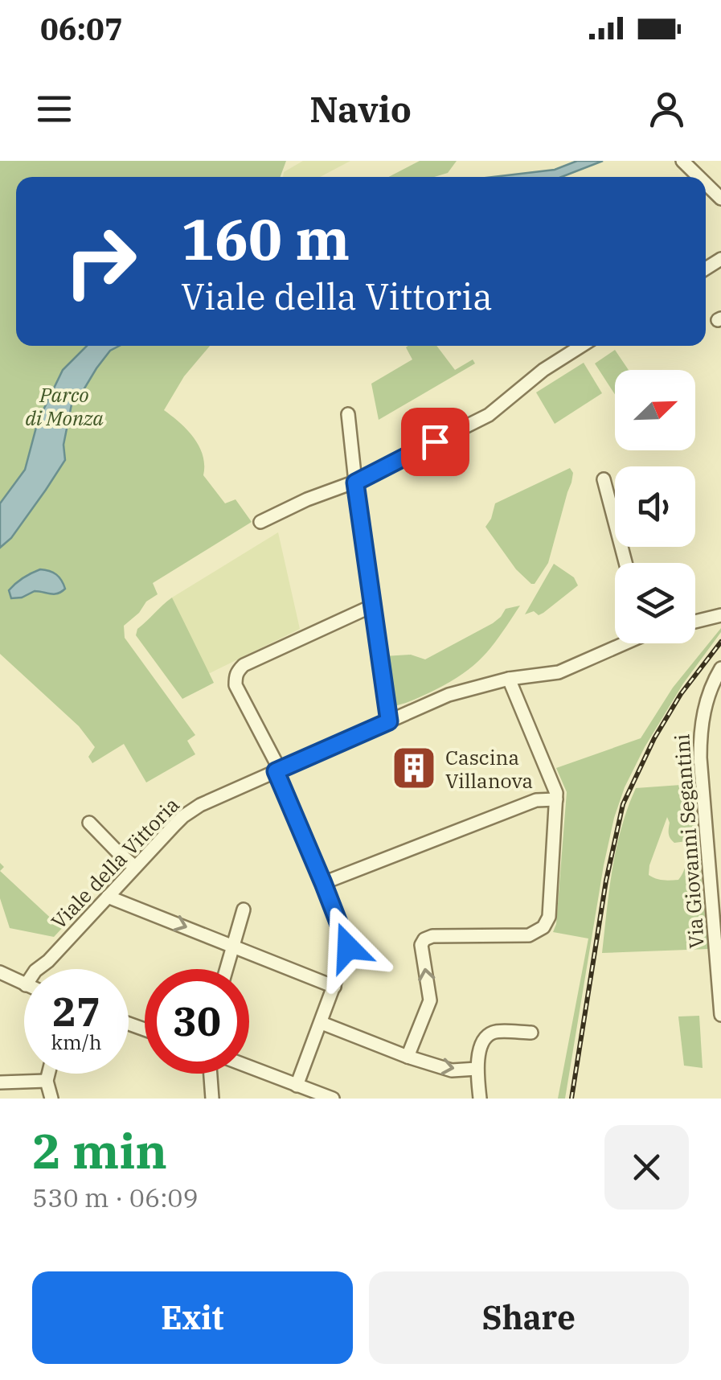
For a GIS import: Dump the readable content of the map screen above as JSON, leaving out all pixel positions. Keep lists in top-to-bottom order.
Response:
{
  "streets": {
    "street": ["Via Giovanni Segantini", "Viale della Vittoria"]
  },
  "parks": ["Parco di Monza"],
  "places": {
    "building": ["Cascina Villanova"]
  },
  "north": "top right",
  "page": {
    "status": "06:07",
    "header": "Navio",
    "turn": ["160 m", "Viale della Vittoria"],
    "speed": "27 km/h",
    "limit": "30",
    "heading": ["2 min", "530 m · 06:09"],
    "buttons": ["Exit", "Share"]
  }
}
